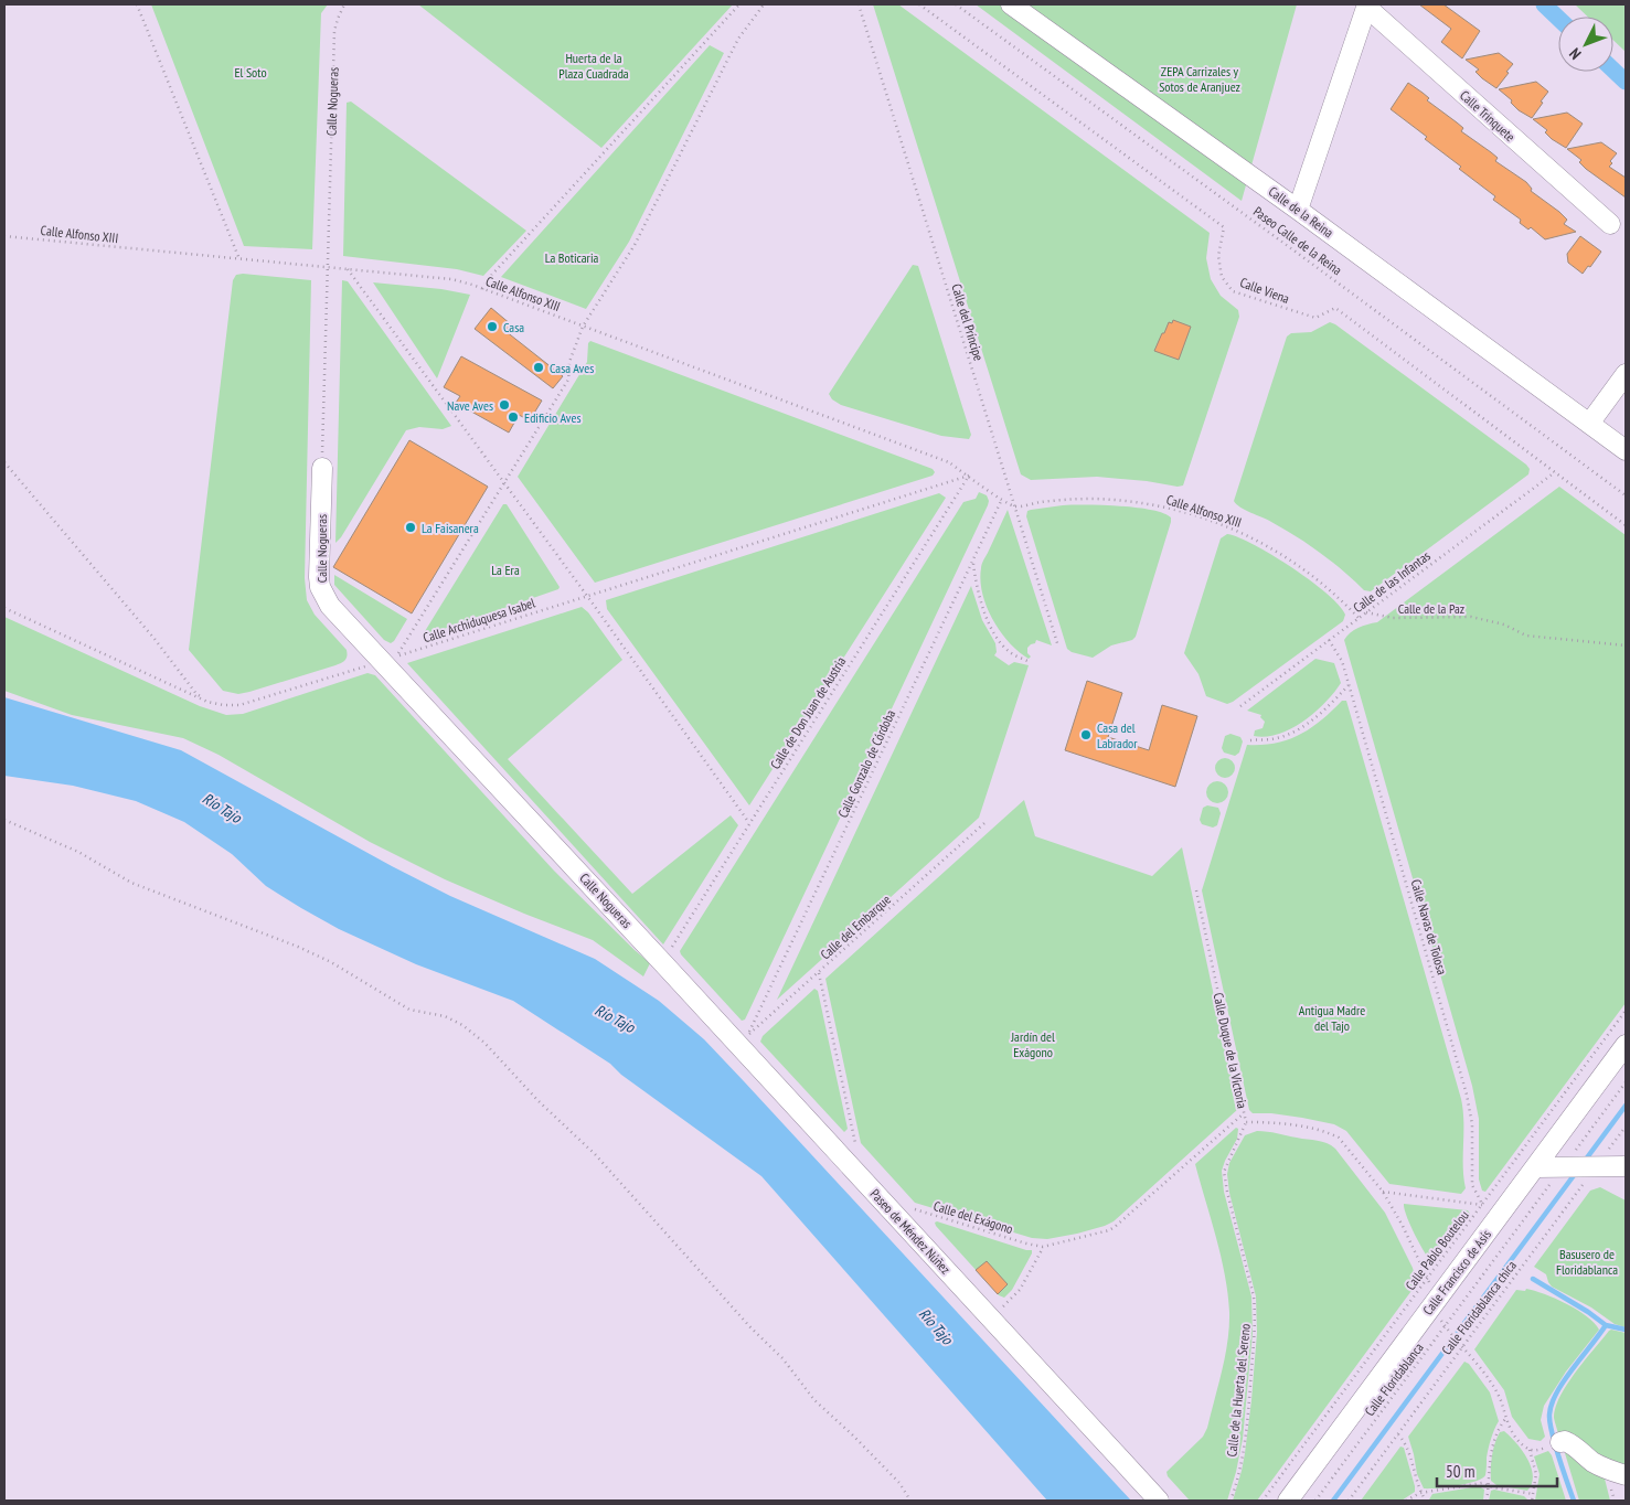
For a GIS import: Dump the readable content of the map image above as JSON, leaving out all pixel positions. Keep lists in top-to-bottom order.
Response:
{
  "streets": {
    "street": [
      "Calle Nogueras",
      "Calle Trinquete",
      "Calle de la Reina",
      "Paseo de Méndez Núñez",
      "Calle Francisco de Asís"
    ],
    "path": [
      "Calle Alfonso XIII",
      "Paseo Calle de la Reina",
      "Calle Viena",
      "Calle del Príncipe",
      "Calle de las Infantas",
      "Calle de la Paz",
      "Calle Archiduquesa Isabel",
      "Calle de Don Juan de Austria",
      "Calle Gonzalo de Córdoba",
      "Calle del Embarque",
      "Calle Navas de Tolosa",
      "Calle Duque de la Victoria",
      "Calle del Exágono",
      "Calle Pablo Boutelou",
      "Calle Floridablanca chica",
      "Calle Floridablanca",
      "Calle de la Huerta del Sereno"
    ]
  },
  "crossings": [
    ["Calle Nogueras", "Calle Alfonso XIII"],
    ["Calle Nogueras", "Calle Archiduquesa Isabel"],
    ["Calle Nogueras", "Calle de Don Juan de Austria"],
    ["Calle Nogueras", "Paseo de Méndez Núñez"],
    ["Calle Trinquete", "Calle de la Reina"],
    ["Calle Alfonso XIII", "Calle del Príncipe"],
    ["Calle Alfonso XIII", "Calle de las Infantas"],
    ["Calle Alfonso XIII", "Calle Archiduquesa Isabel"],
    ["Calle Alfonso XIII", "Calle de Don Juan de Austria"],
    ["Calle Alfonso XIII", "Calle Gonzalo de Córdoba"],
    ["Calle Viena", "Calle de las Infantas"],
    ["Calle de las Infantas", "Calle de la Paz"],
    ["Calle de las Infantas", "Calle Navas de Tolosa"],
    ["Calle Archiduquesa Isabel", "Calle de Don Juan de Austria"],
    ["Calle de Don Juan de Austria", "Paseo de Méndez Núñez"],
    ["Calle Gonzalo de Córdoba", "Calle del Embarque"],
    ["Calle Navas de Tolosa", "Calle Pablo Boutelou"],
    ["Calle Duque de la Victoria", "Calle del Exágono"],
    ["Calle Duque de la Victoria", "Calle Pablo Boutelou"],
    ["Calle Duque de la Victoria", "Calle Francisco de Asís"],
    ["Calle Duque de la Victoria", "Calle Floridablanca chica"],
    ["Calle Duque de la Victoria", "Calle Floridablanca"],
    ["Calle Duque de la Victoria", "Calle de la Huerta del Sereno"]
  ],
  "water": ["Río Tajo"],
  "parks": [
    "Huerta de la Plaza Cuadrada",
    "ZEPA Carrizales y Sotos de Aranjuez",
    "El Soto",
    "La Boticaria",
    "La Era",
    "Antigua Madre del Tajo",
    "Jardín del Exágono",
    "Basusero de Floridablanca"
  ],
  "places": [
    "Casa",
    "Casa Aves",
    "Nave Aves",
    "Edificio Aves",
    "La Faisanera",
    "Casa del Labrador"
  ],
  "scale_bar": "50 m",
  "north": "bottom left"
}
